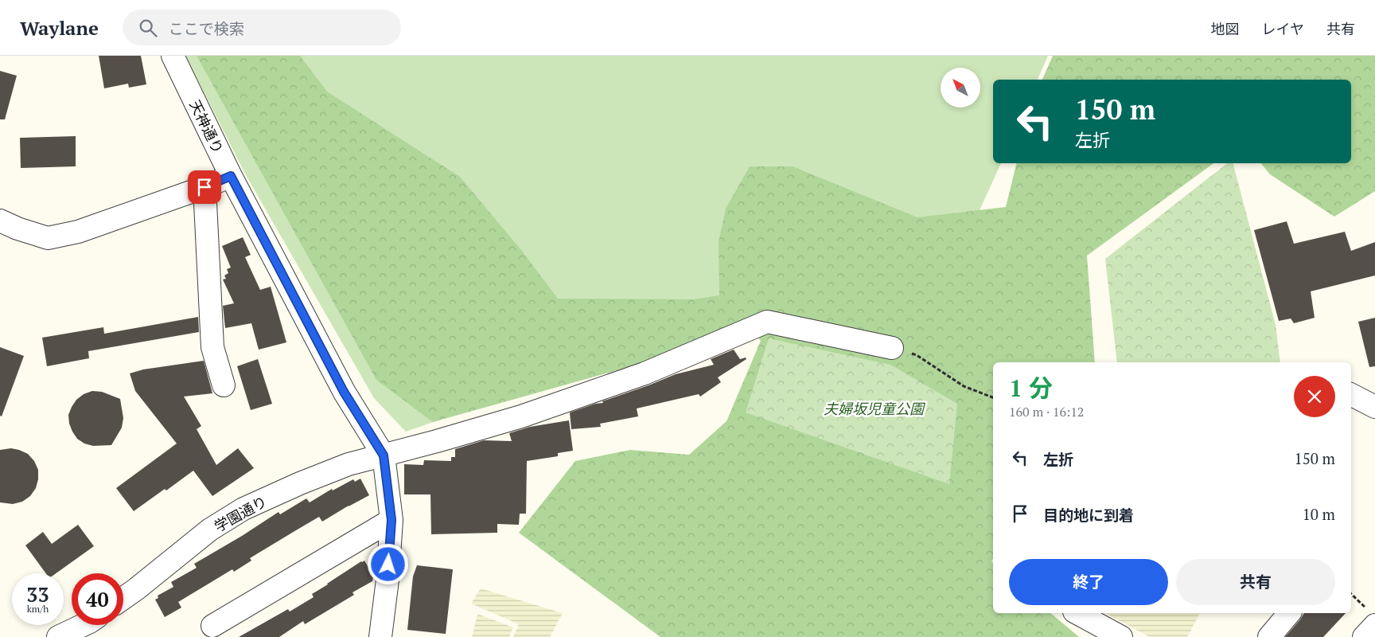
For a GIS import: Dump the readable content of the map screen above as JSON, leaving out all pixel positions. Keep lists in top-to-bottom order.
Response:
{
  "streets": {
    "street": ["天神通り", "学園通り"]
  },
  "crossings": [
    ["天神通り", "学園通り"]
  ],
  "parks": ["夫婦坂児童公園"],
  "north": "top left",
  "page": {
    "header": "Waylane",
    "search": "ここで検索",
    "nav": ["地図", "レイヤ", "共有"],
    "turn": ["150 m", "左折"],
    "heading": ["1 分", "160 m · 16:12"],
    "list": [
      {
        "name": "左折",
        "value": "150 m"
      },
      {
        "name": "目的地に到着",
        "value": "10 m"
      }
    ],
    "buttons": ["終了", "共有"],
    "speed": "33 km/h",
    "limit": "40"
  }
}
